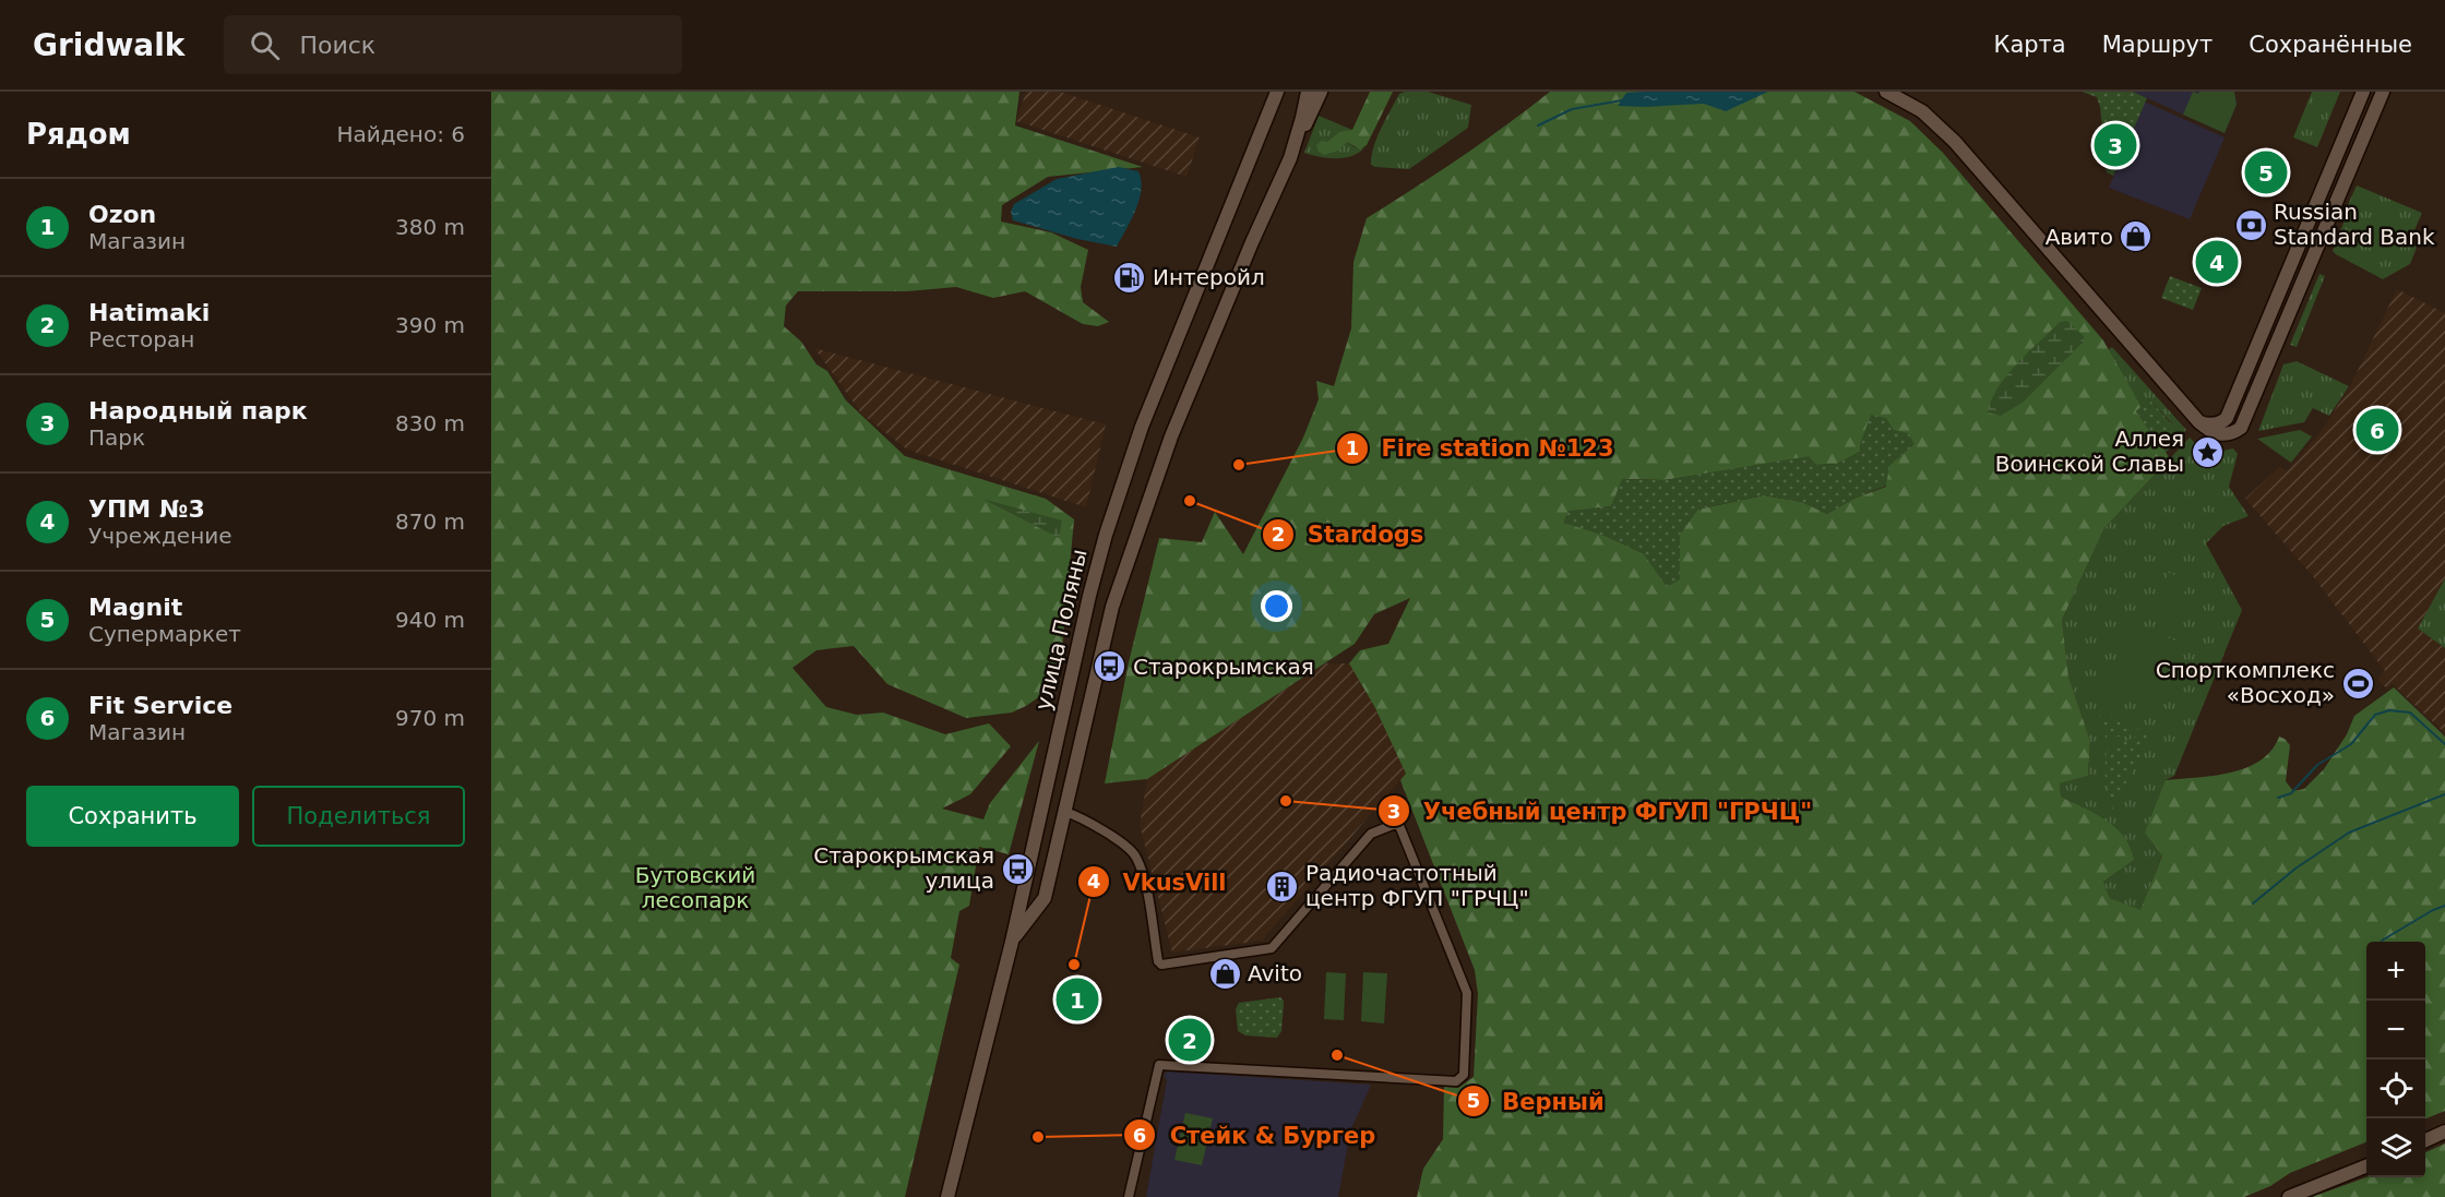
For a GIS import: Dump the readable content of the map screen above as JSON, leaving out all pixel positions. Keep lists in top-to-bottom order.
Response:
{
  "streets": {
    "main road": ["улица Поляны"]
  },
  "parks": ["Бутовский лесопарк"],
  "places": {
    "bank": ["Russian Standard Bank"],
    "shop": ["Авито", "Avito"],
    "fuel station": ["Интеройл"],
    "place": ["Аллея Воинской Славы"],
    "other": [
      "Fire station №123",
      "Stardogs",
      "Учебный центр ФГУП \"ГРЧЦ\"",
      "VkusVill",
      "Верный",
      "Стейк & Бургер"
    ],
    "bus stop": ["Старокрымская", "Старокрымская улица"],
    "sports": ["Спорткомплекс «Восход»"],
    "building": ["Радиочастотный центр ФГУП \"ГРЧЦ\""]
  },
  "page": {
    "header": "Gridwalk",
    "search": "Поиск",
    "nav": ["Карта", "Маршрут", "Сохранённые"],
    "heading": ["Рядом", "Найдено: 6"],
    "pins": [
      "3",
      "5",
      "4",
      "6",
      "1",
      "2"
    ],
    "list": [
      {
        "mark": "1",
        "name": "Ozon",
        "note": "Магазин",
        "value": "380 m"
      },
      {
        "mark": "2",
        "name": "Hatimaki",
        "note": "Ресторан",
        "value": "390 m"
      },
      {
        "mark": "3",
        "name": "Народный парк",
        "note": "Парк",
        "value": "830 m"
      },
      {
        "mark": "4",
        "name": "УПМ №3",
        "note": "Учреждение",
        "value": "870 m"
      },
      {
        "mark": "5",
        "name": "Magnit",
        "note": "Супермаркет",
        "value": "940 m"
      },
      {
        "mark": "6",
        "name": "Fit Service",
        "note": "Магазин",
        "value": "970 m"
      }
    ],
    "buttons": ["Сохранить", "Поделиться"],
    "map_buttons": ["+", "−"]
  }
}
